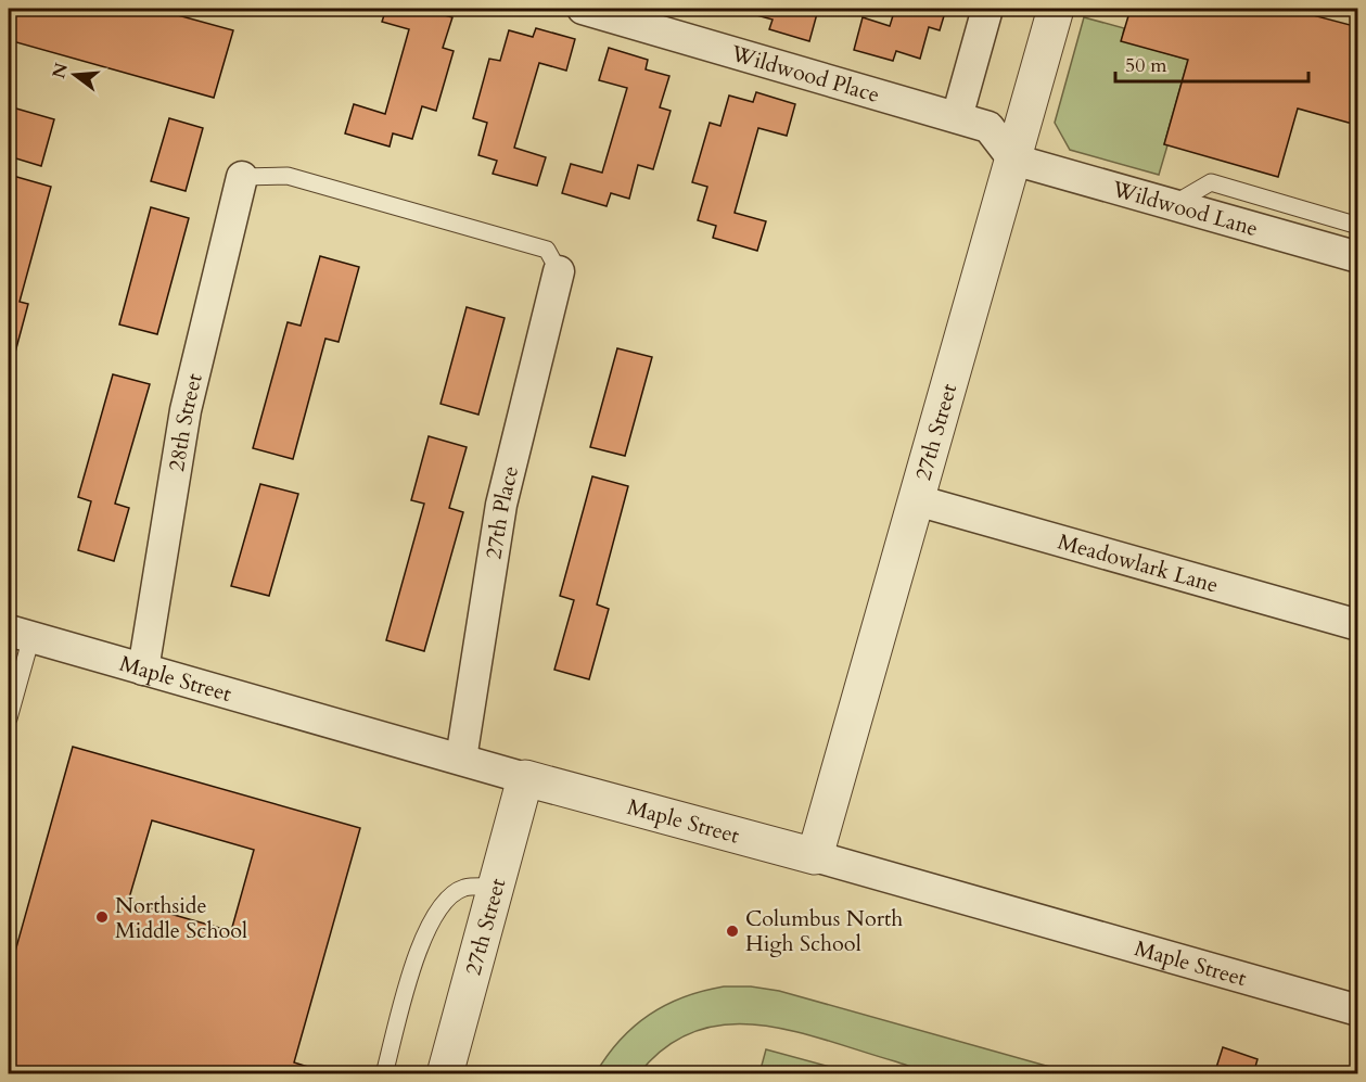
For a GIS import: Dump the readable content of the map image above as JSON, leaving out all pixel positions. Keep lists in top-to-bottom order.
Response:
{
  "streets": {
    "street": [
      "Wildwood Place",
      "Wildwood Lane",
      "28th Street",
      "27th Street",
      "27th Place",
      "Meadowlark Lane",
      "Maple Street"
    ]
  },
  "crossings": [
    ["Wildwood Place", "Wildwood Lane"],
    ["Wildwood Place", "27th Street"],
    ["Wildwood Lane", "27th Street"],
    ["28th Street", "Maple Street"],
    ["27th Street", "Meadowlark Lane"],
    ["27th Street", "Maple Street"],
    ["27th Place", "Maple Street"]
  ],
  "places": ["Northside Middle School", "Columbus North High School"],
  "scale_bar": "50 m",
  "north": "left"
}
